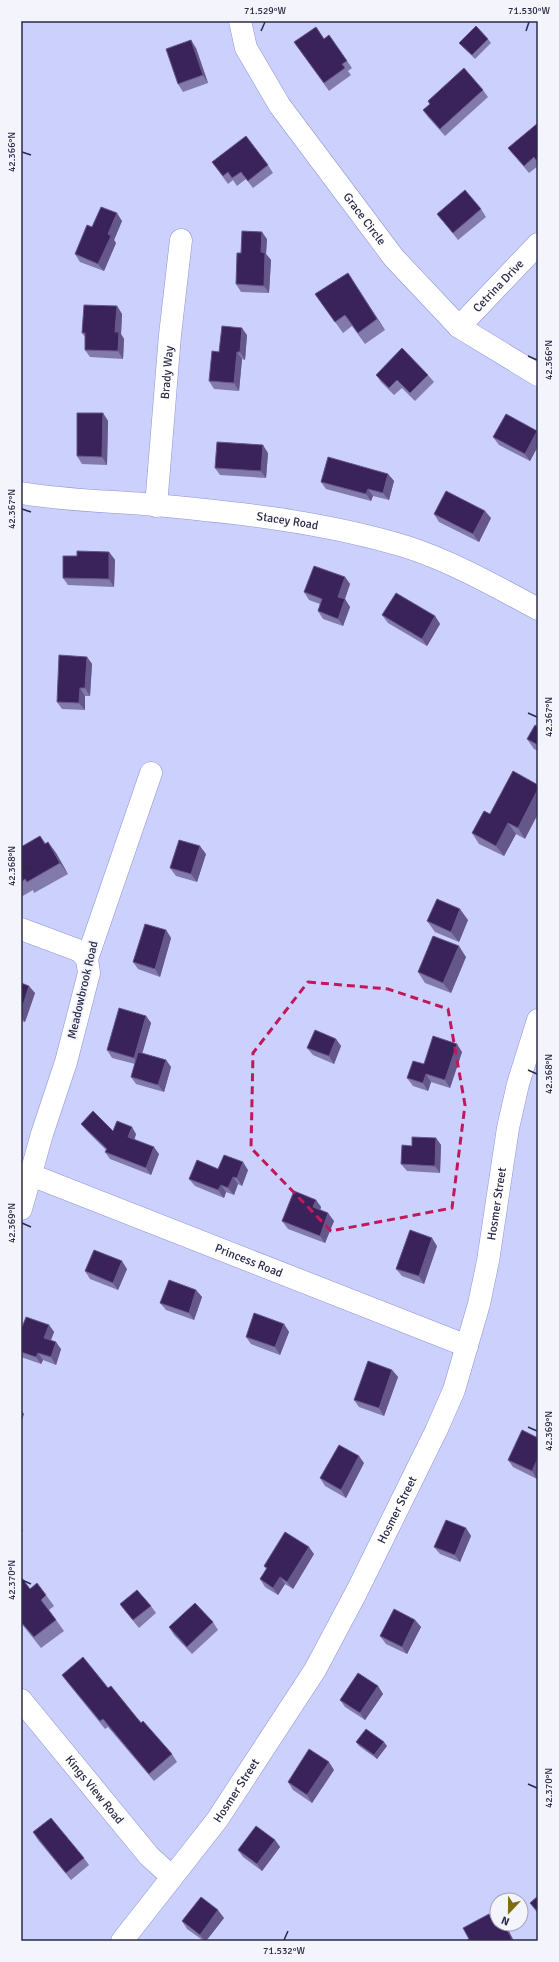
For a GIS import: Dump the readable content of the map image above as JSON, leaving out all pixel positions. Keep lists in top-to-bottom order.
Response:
{
  "streets": {
    "street": [
      "Grace Circle",
      "Cetrina Drive",
      "Brady Way",
      "Stacey Road",
      "Meadowbrook Road",
      "Hosmer Street",
      "Princess Road",
      "Kings View Road"
    ]
  },
  "crossings": [
    ["Grace Circle", "Cetrina Drive"],
    ["Brady Way", "Stacey Road"],
    ["Meadowbrook Road", "Princess Road"],
    ["Hosmer Street", "Princess Road"],
    ["Hosmer Street", "Kings View Road"]
  ],
  "north": "bottom",
  "coordinates": [
    "71.529°W",
    "71.530°W",
    "42.366°N",
    "42.367°N",
    "42.368°N",
    "42.369°N",
    "42.370°N",
    "71.532°W"
  ]
}
